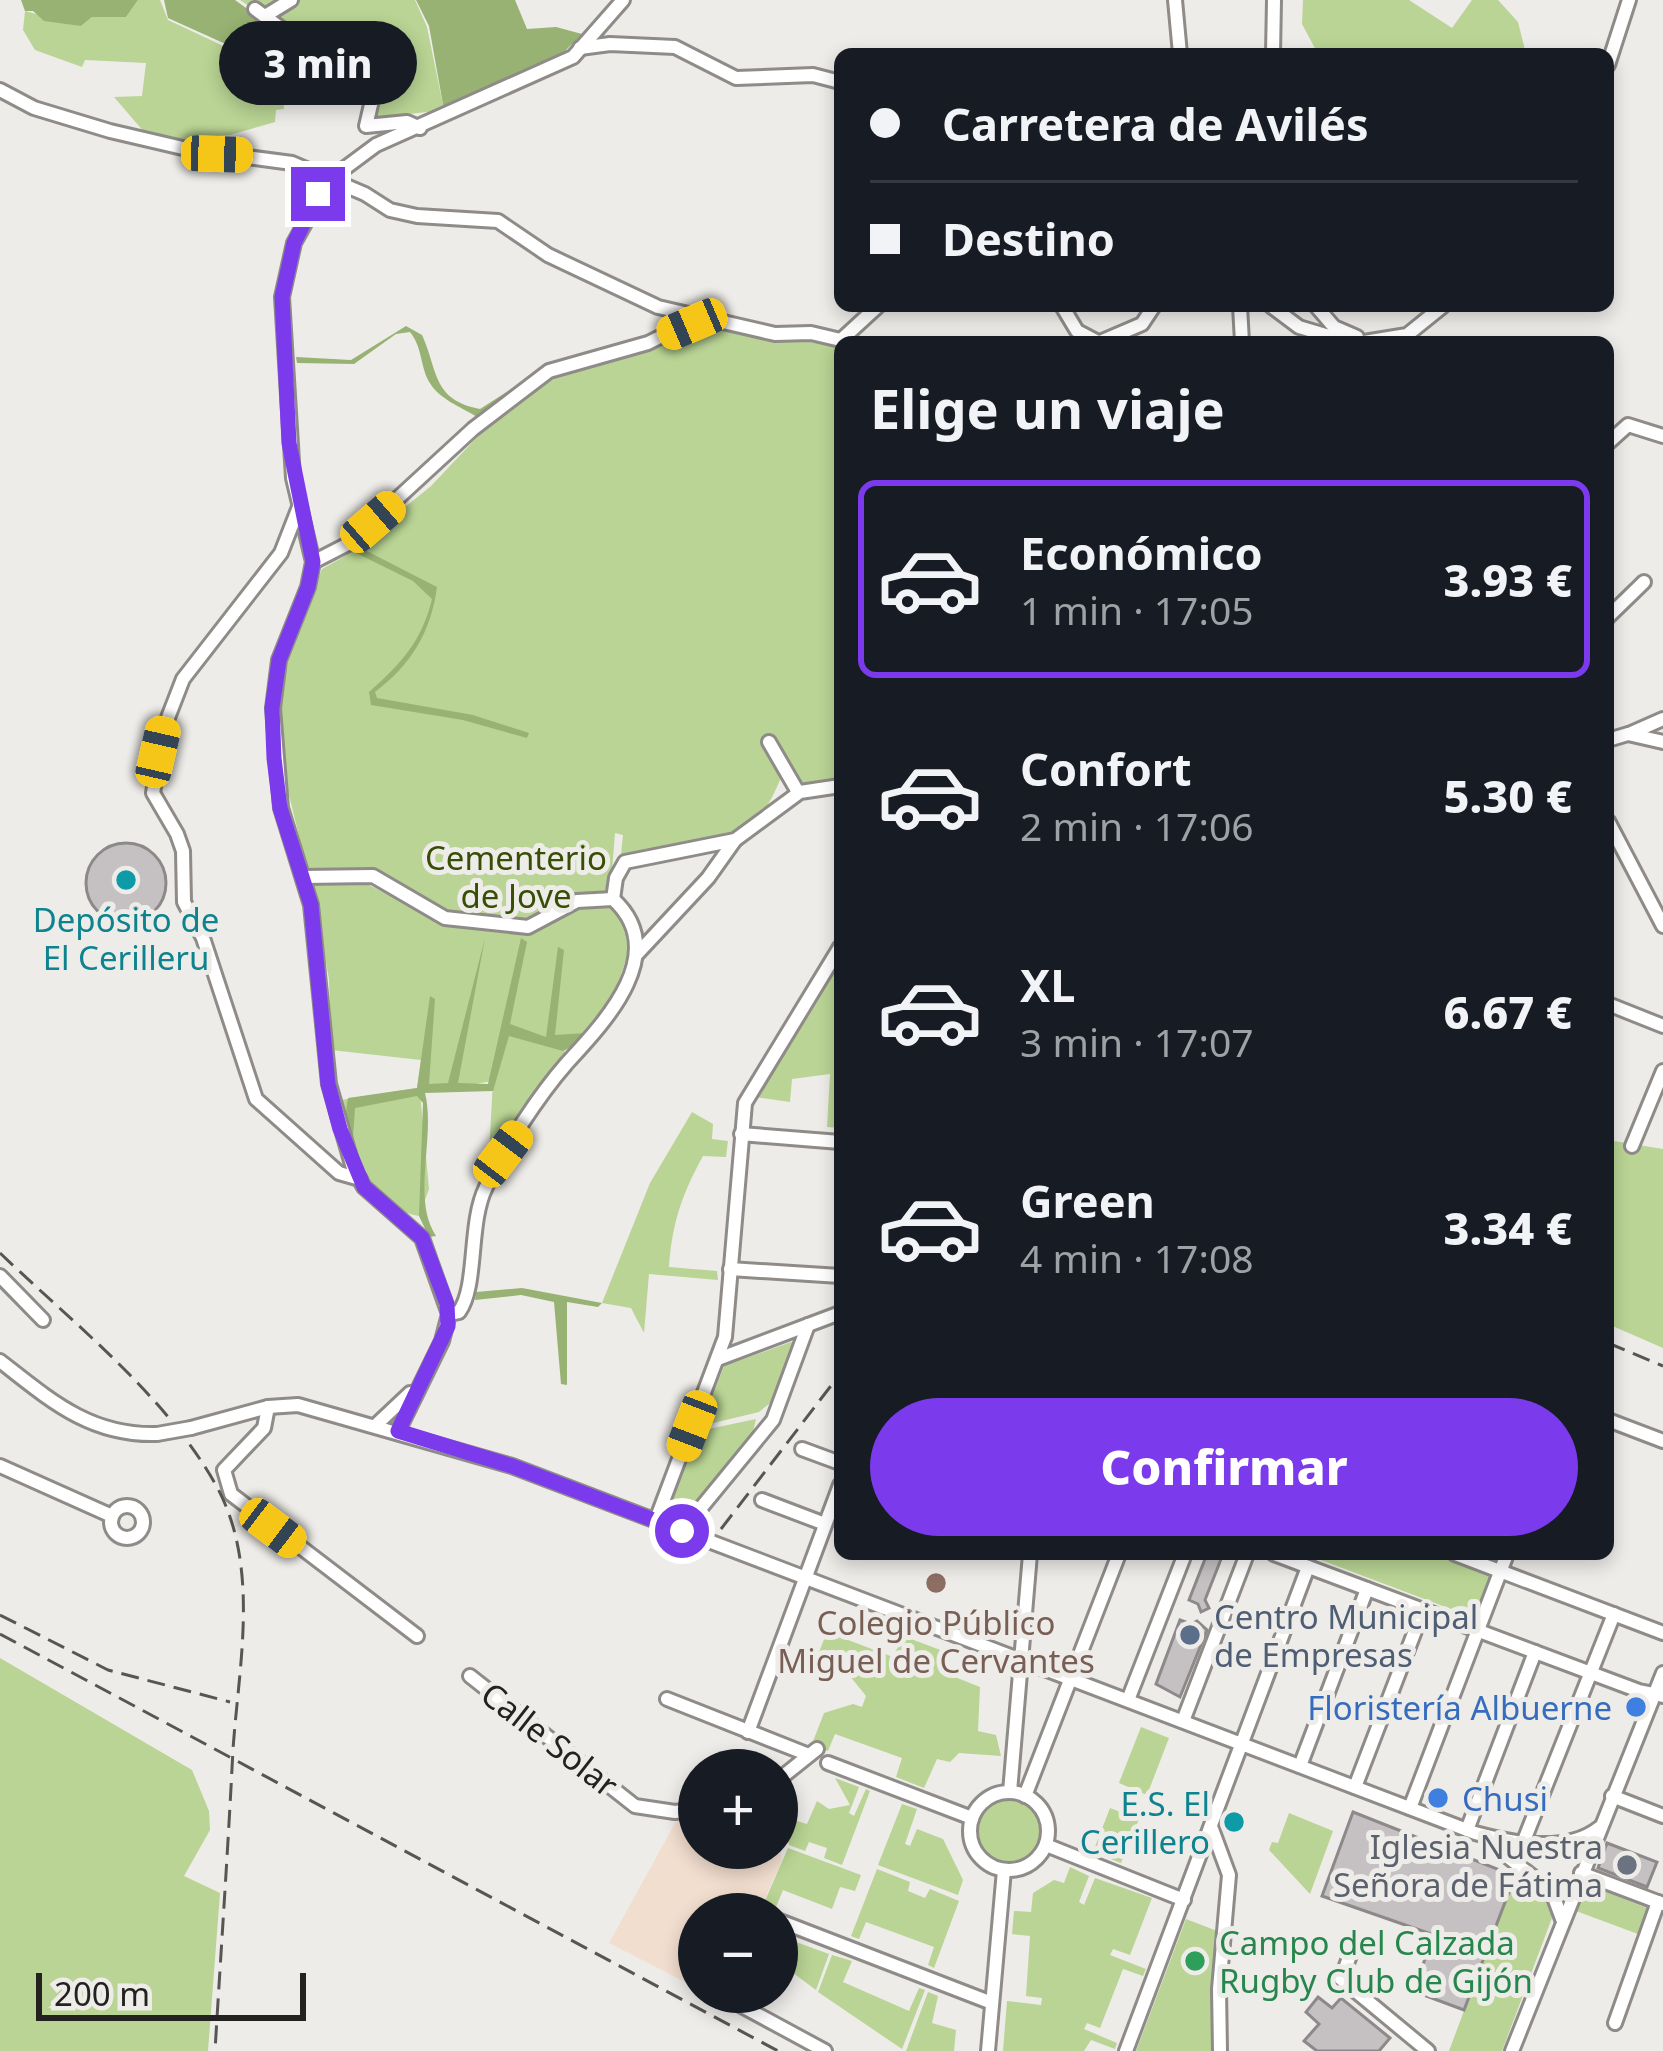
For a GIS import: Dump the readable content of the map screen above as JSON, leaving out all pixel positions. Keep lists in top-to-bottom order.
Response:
{
  "streets": {
    "street": ["Calle Solar"]
  },
  "parks": ["Cementerio de Jove"],
  "places": [
    "Depósito de El Cerilleru",
    "Colegio Público Miguel de Cervantes",
    "Centro Municipal de Empresas",
    "Floristería Albuerne",
    "Chusi",
    "E.S. El Cerillero",
    "Iglesia Nuestra Señora de Fátima",
    "Campo del Calzada Rugby Club de Gijón"
  ],
  "scale_bar": "200 m",
  "page": {
    "bubble": "3 min",
    "banner": ["Carretera de Avilés", "Destino"],
    "heading": "Elige un viaje",
    "list": [
      {
        "name": "Económico",
        "note": "1 min · 17:05",
        "value": "3.93 €"
      },
      {
        "name": "Confort",
        "note": "2 min · 17:06",
        "value": "5.30 €"
      },
      {
        "name": "XL",
        "note": "3 min · 17:07",
        "value": "6.67 €"
      },
      {
        "name": "Green",
        "note": "4 min · 17:08",
        "value": "3.34 €"
      }
    ],
    "buttons": "Confirmar",
    "map_buttons": ["+", "−"],
    "scale": "200 m"
  }
}
